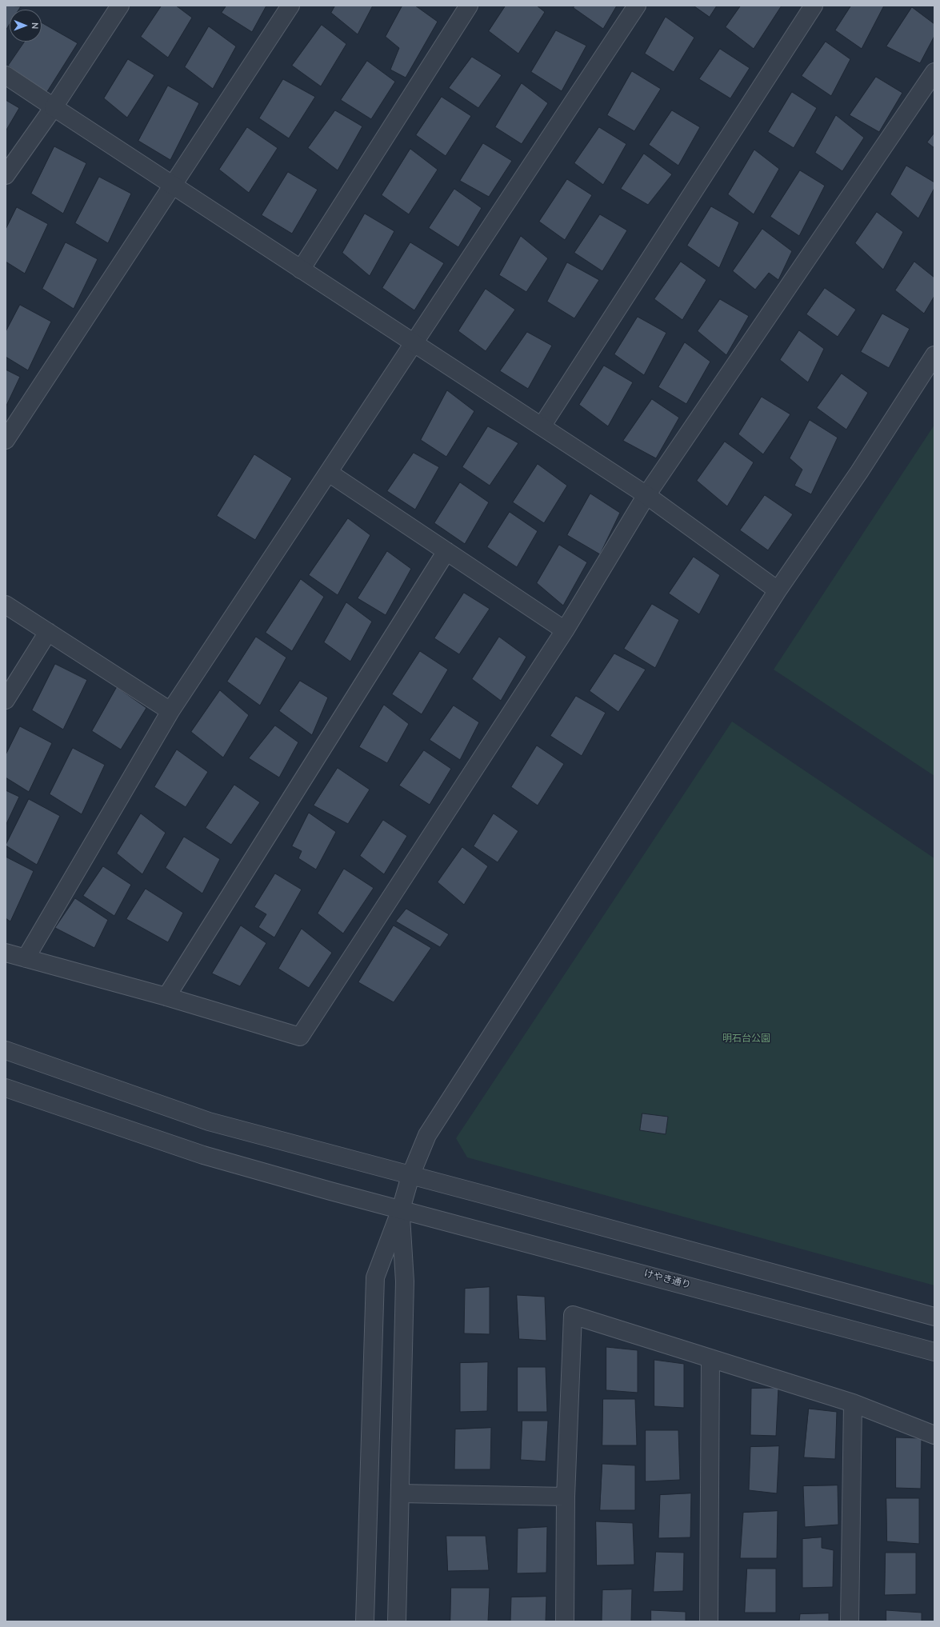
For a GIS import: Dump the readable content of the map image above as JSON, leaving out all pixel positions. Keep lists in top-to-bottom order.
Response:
{
  "streets": {
    "street": ["けやき通り"]
  },
  "parks": ["明石台公園"],
  "north": "right"
}
